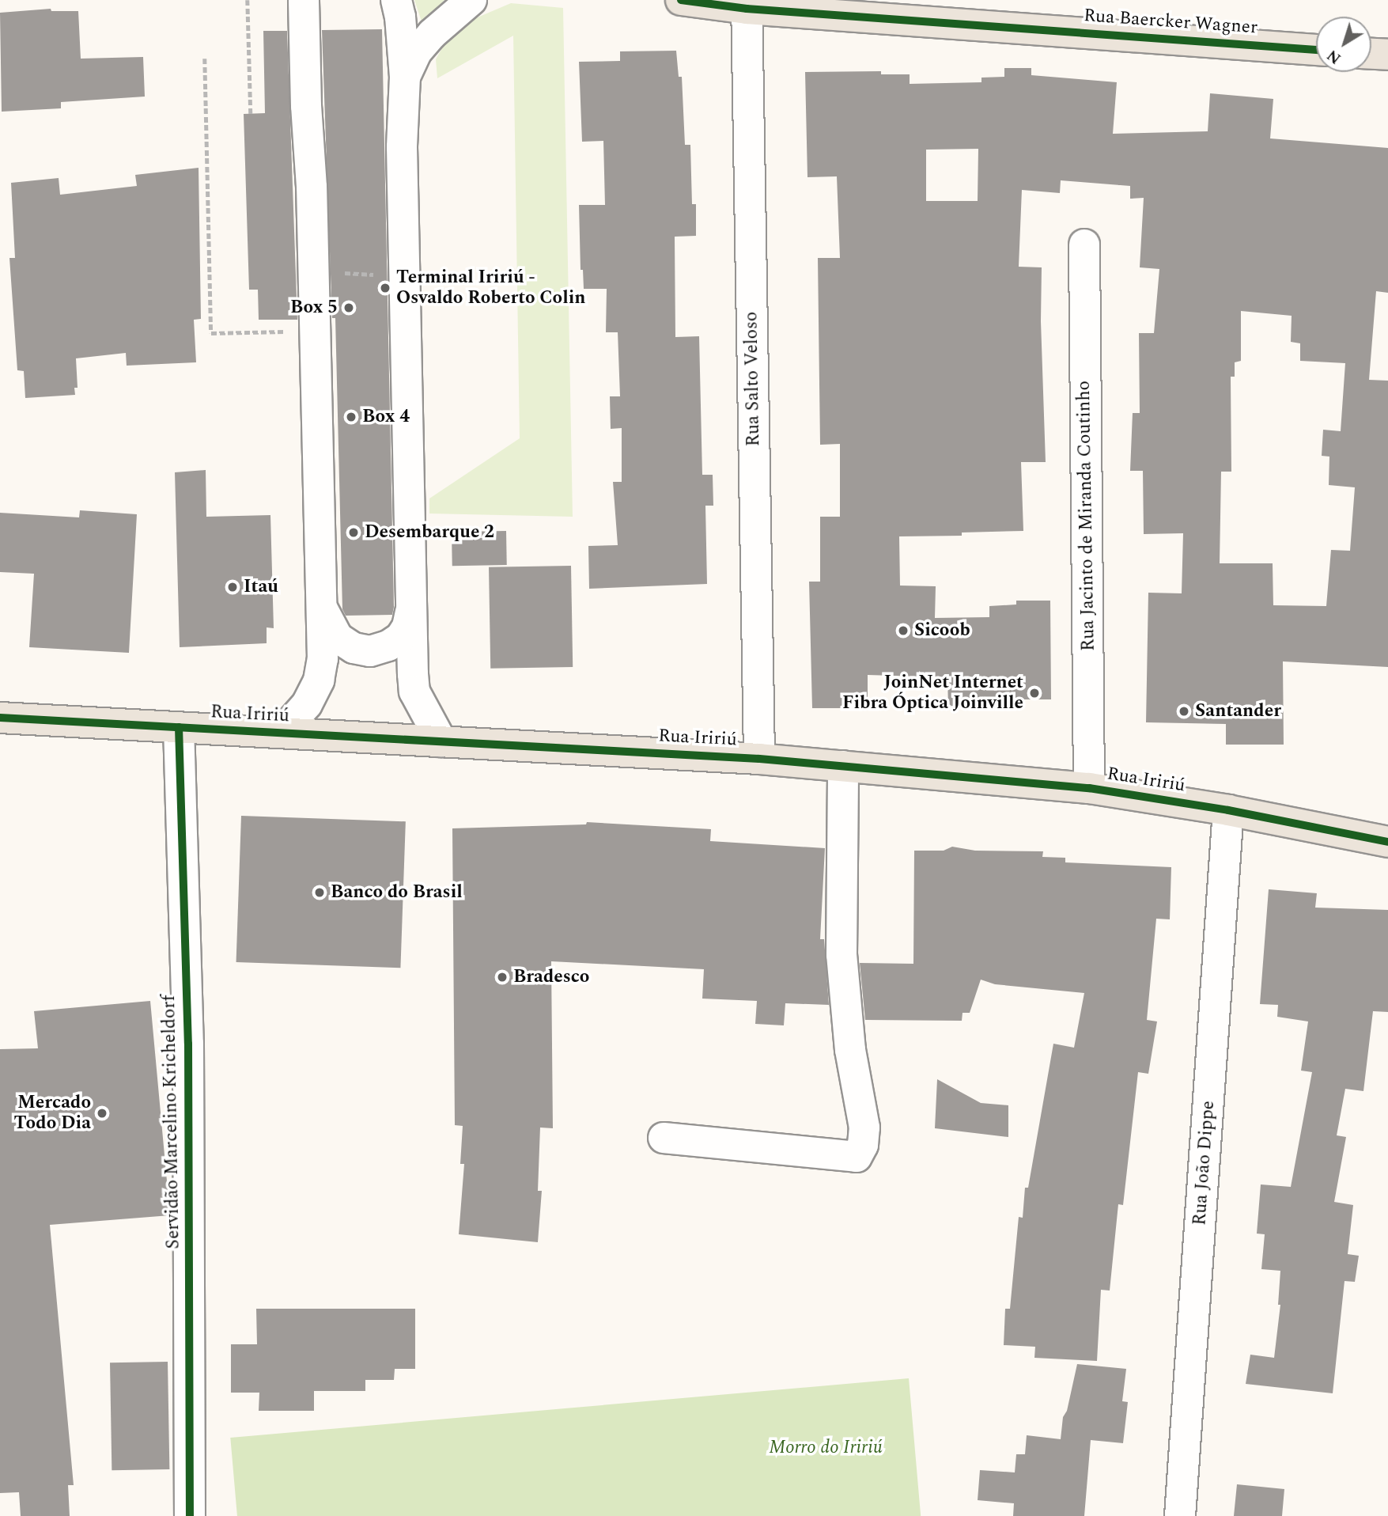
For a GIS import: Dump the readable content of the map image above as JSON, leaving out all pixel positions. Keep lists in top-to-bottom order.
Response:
{
  "streets": {
    "main road": ["Rua Baercker Wagner", "Rua Iririú"],
    "street": [
      "Rua Salto Veloso",
      "Rua Jacinto de Miranda Coutinho",
      "Servidão Marcelino Kricheldorf",
      "Rua João Dippe"
    ]
  },
  "crossings": [
    ["Rua Baercker Wagner", "Rua Salto Veloso"],
    ["Rua Salto Veloso", "Rua Iririú"],
    ["Rua Jacinto de Miranda Coutinho", "Rua Iririú"],
    ["Rua Iririú", "Servidão Marcelino Kricheldorf"],
    ["Rua Iririú", "Rua João Dippe"]
  ],
  "parks": ["Morro do Iririú"],
  "places": [
    "Terminal Iririú - Osvaldo Roberto Colin",
    "Box 5",
    "Box 4",
    "Desembarque 2",
    "Itaú",
    "Sicoob",
    "JoinNet Internet Fibra Óptica Joinville",
    "Santander",
    "Banco do Brasil",
    "Bradesco",
    "Mercado Todo Dia"
  ],
  "north": "bottom left"
}
